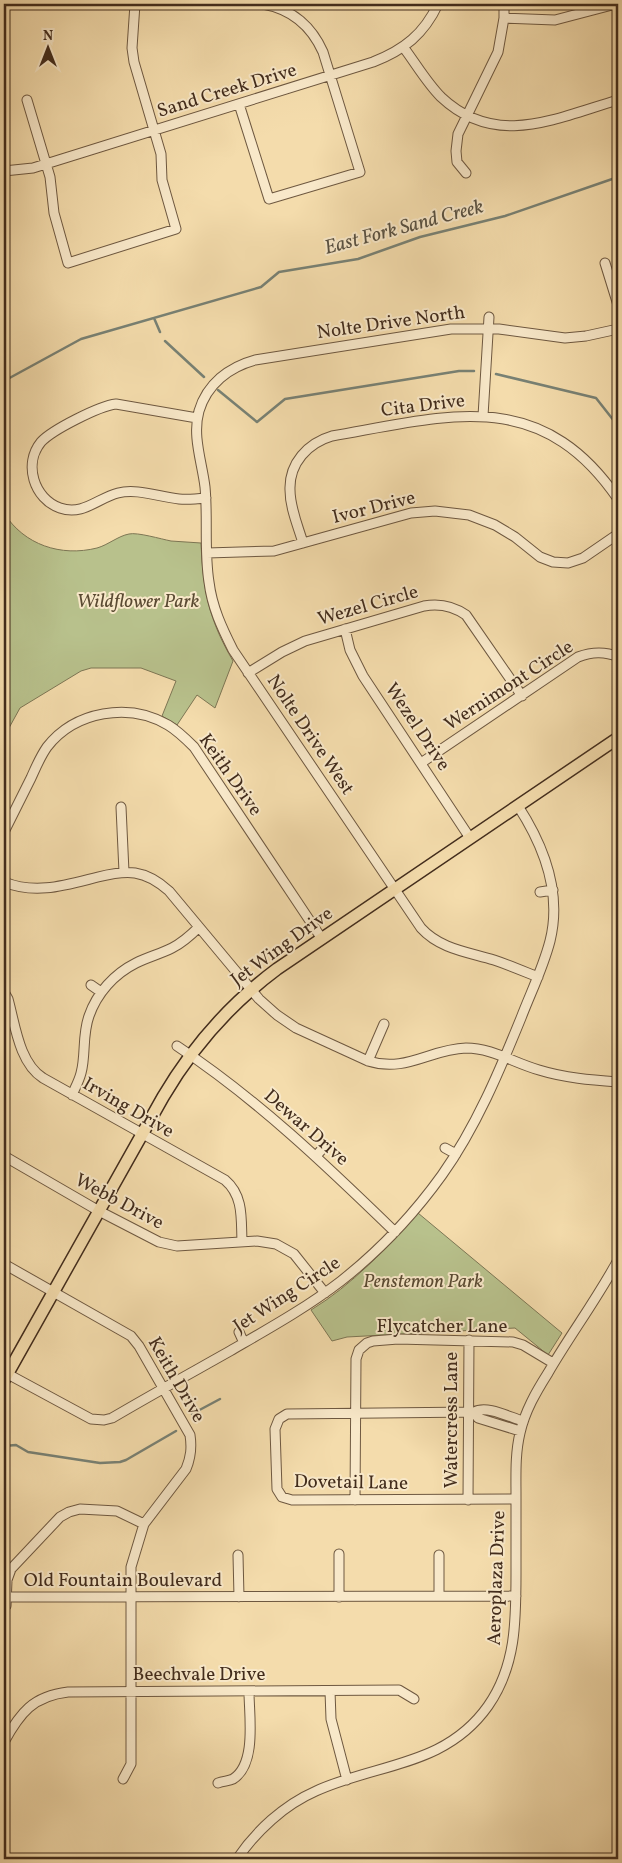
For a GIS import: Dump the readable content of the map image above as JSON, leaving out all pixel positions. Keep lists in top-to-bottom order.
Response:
{
  "streets": {
    "main road": ["Jet Wing Drive"],
    "street": [
      "Sand Creek Drive",
      "Nolte Drive North",
      "Cita Drive",
      "Ivor Drive",
      "Wezel Circle",
      "Wernimont Circle",
      "Wezel Drive",
      "Nolte Drive West",
      "Keith Drive",
      "Irving Drive",
      "Dewar Drive",
      "Webb Drive",
      "Jet Wing Circle",
      "Flycatcher Lane",
      "Watercress Lane",
      "Dovetail Lane",
      "Aeroplaza Drive",
      "Old Fountain Boulevard",
      "Beechvale Drive"
    ]
  },
  "crossings": [
    ["Nolte Drive North", "Nolte Drive West"],
    ["Cita Drive", "Ivor Drive"],
    ["Ivor Drive", "Nolte Drive West"],
    ["Wezel Circle", "Wernimont Circle"],
    ["Wezel Circle", "Wezel Drive"],
    ["Wezel Circle", "Nolte Drive West"],
    ["Wernimont Circle", "Wezel Drive"],
    ["Wezel Drive", "Jet Wing Drive"],
    ["Nolte Drive West", "Jet Wing Drive"],
    ["Nolte Drive West", "Jet Wing Circle"],
    ["Keith Drive", "Jet Wing Drive"],
    ["Keith Drive", "Jet Wing Circle"],
    ["Keith Drive", "Old Fountain Boulevard"],
    ["Keith Drive", "Beechvale Drive"],
    ["Jet Wing Drive", "Irving Drive"],
    ["Jet Wing Drive", "Dewar Drive"],
    ["Jet Wing Drive", "Webb Drive"],
    ["Jet Wing Drive", "Jet Wing Circle"],
    ["Irving Drive", "Webb Drive"],
    ["Dewar Drive", "Jet Wing Circle"],
    ["Webb Drive", "Jet Wing Circle"],
    ["Flycatcher Lane", "Watercress Lane"],
    ["Flycatcher Lane", "Dovetail Lane"],
    ["Flycatcher Lane", "Aeroplaza Drive"],
    ["Watercress Lane", "Dovetail Lane"],
    ["Dovetail Lane", "Aeroplaza Drive"],
    ["Aeroplaza Drive", "Old Fountain Boulevard"]
  ],
  "water": ["East Fork Sand Creek"],
  "parks": ["Wildflower Park", "Penstemon Park"],
  "north": "top"
}
